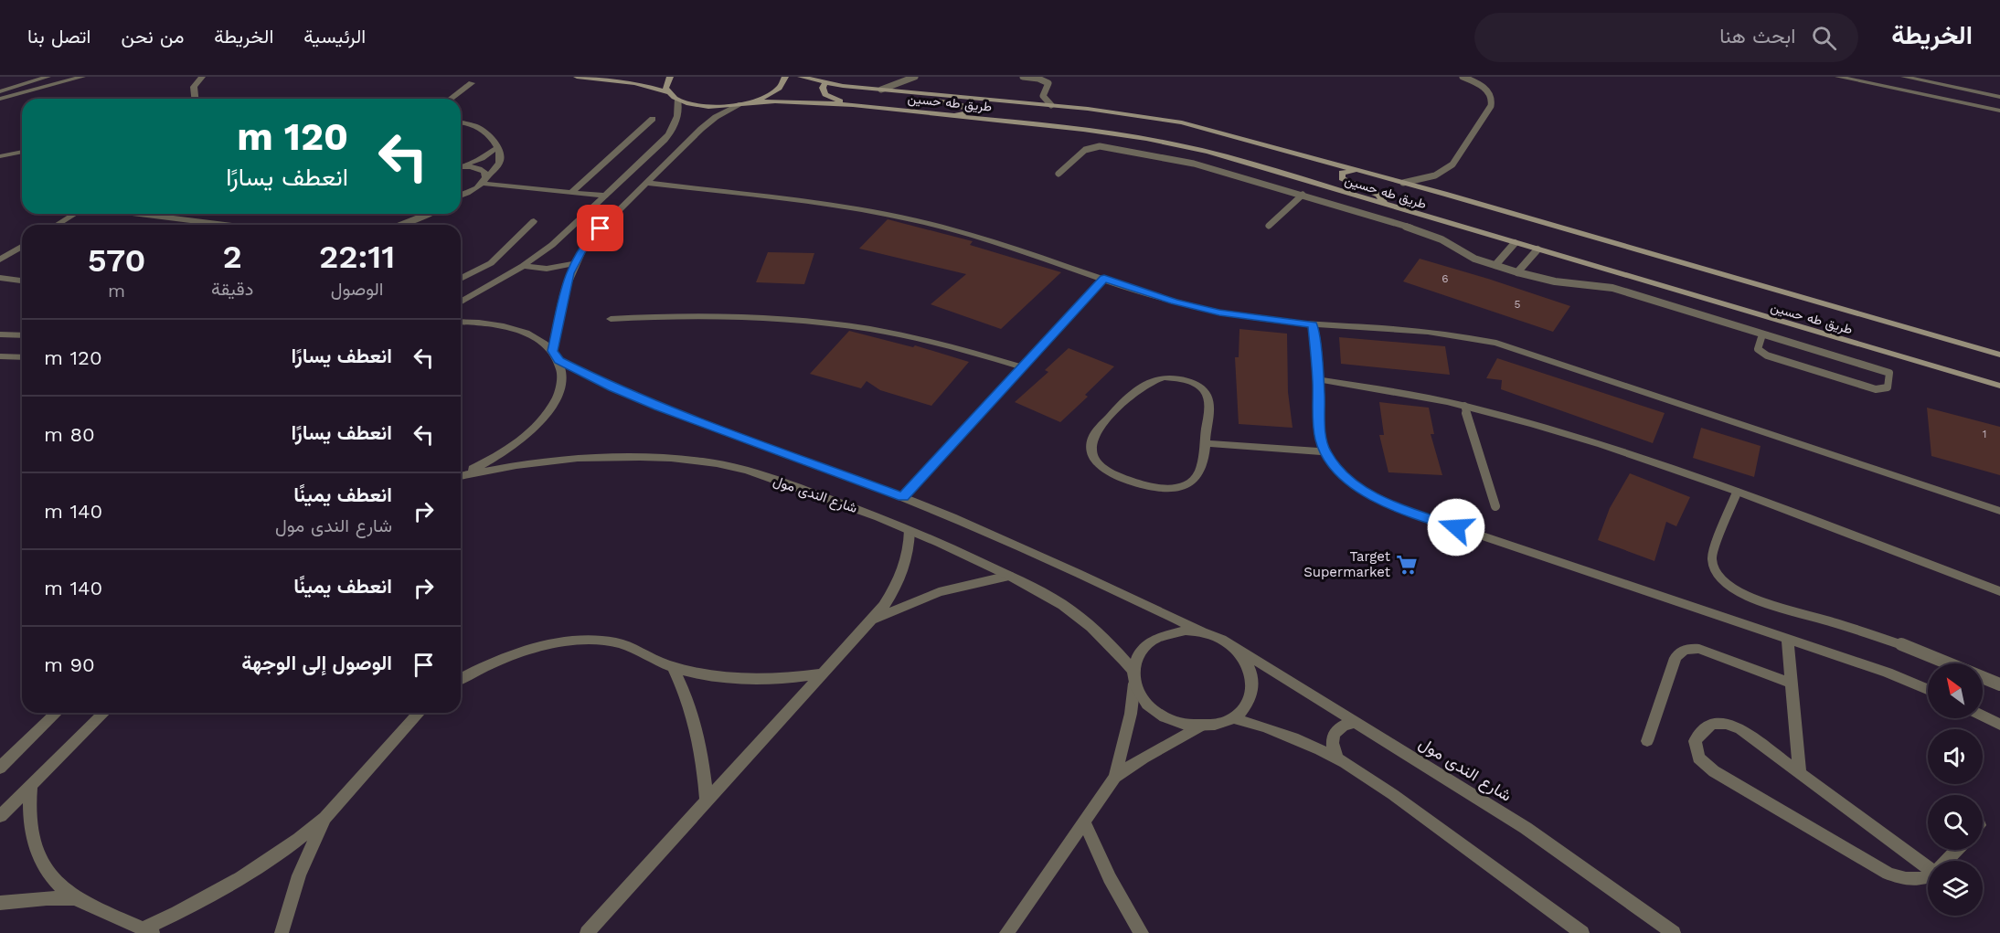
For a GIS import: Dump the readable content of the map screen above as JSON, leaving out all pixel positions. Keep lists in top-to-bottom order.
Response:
{
  "streets": {
    "main road": ["طريق طه حسين"],
    "street": ["شارع الندى مول"]
  },
  "places": {
    "supermarket": ["Target Supermarket"]
  },
  "house_numbers": ["6", "5", "1"],
  "north": "top left",
  "page": {
    "header": "الخريطة",
    "search": "ابحث هنا",
    "nav": [
      "الرئيسية",
      "الخريطة",
      "من نحن",
      "اتصل بنا"
    ],
    "turn": ["120 m", "انعطف يسارًا"],
    "eta": [
      "22:11",
      "الوصول",
      "2",
      "دقيقة",
      "570",
      "m"
    ],
    "list": [
      {
        "name": "انعطف يسارًا",
        "value": "120 m"
      },
      {
        "name": "انعطف يسارًا",
        "value": "80 m"
      },
      {
        "name": "انعطف يمينًا",
        "note": "شارع الندى مول",
        "value": "140 m"
      },
      {
        "name": "انعطف يمينًا",
        "value": "140 m"
      },
      {
        "name": "الوصول إلى الوجهة",
        "value": "90 m"
      }
    ]
  }
}
